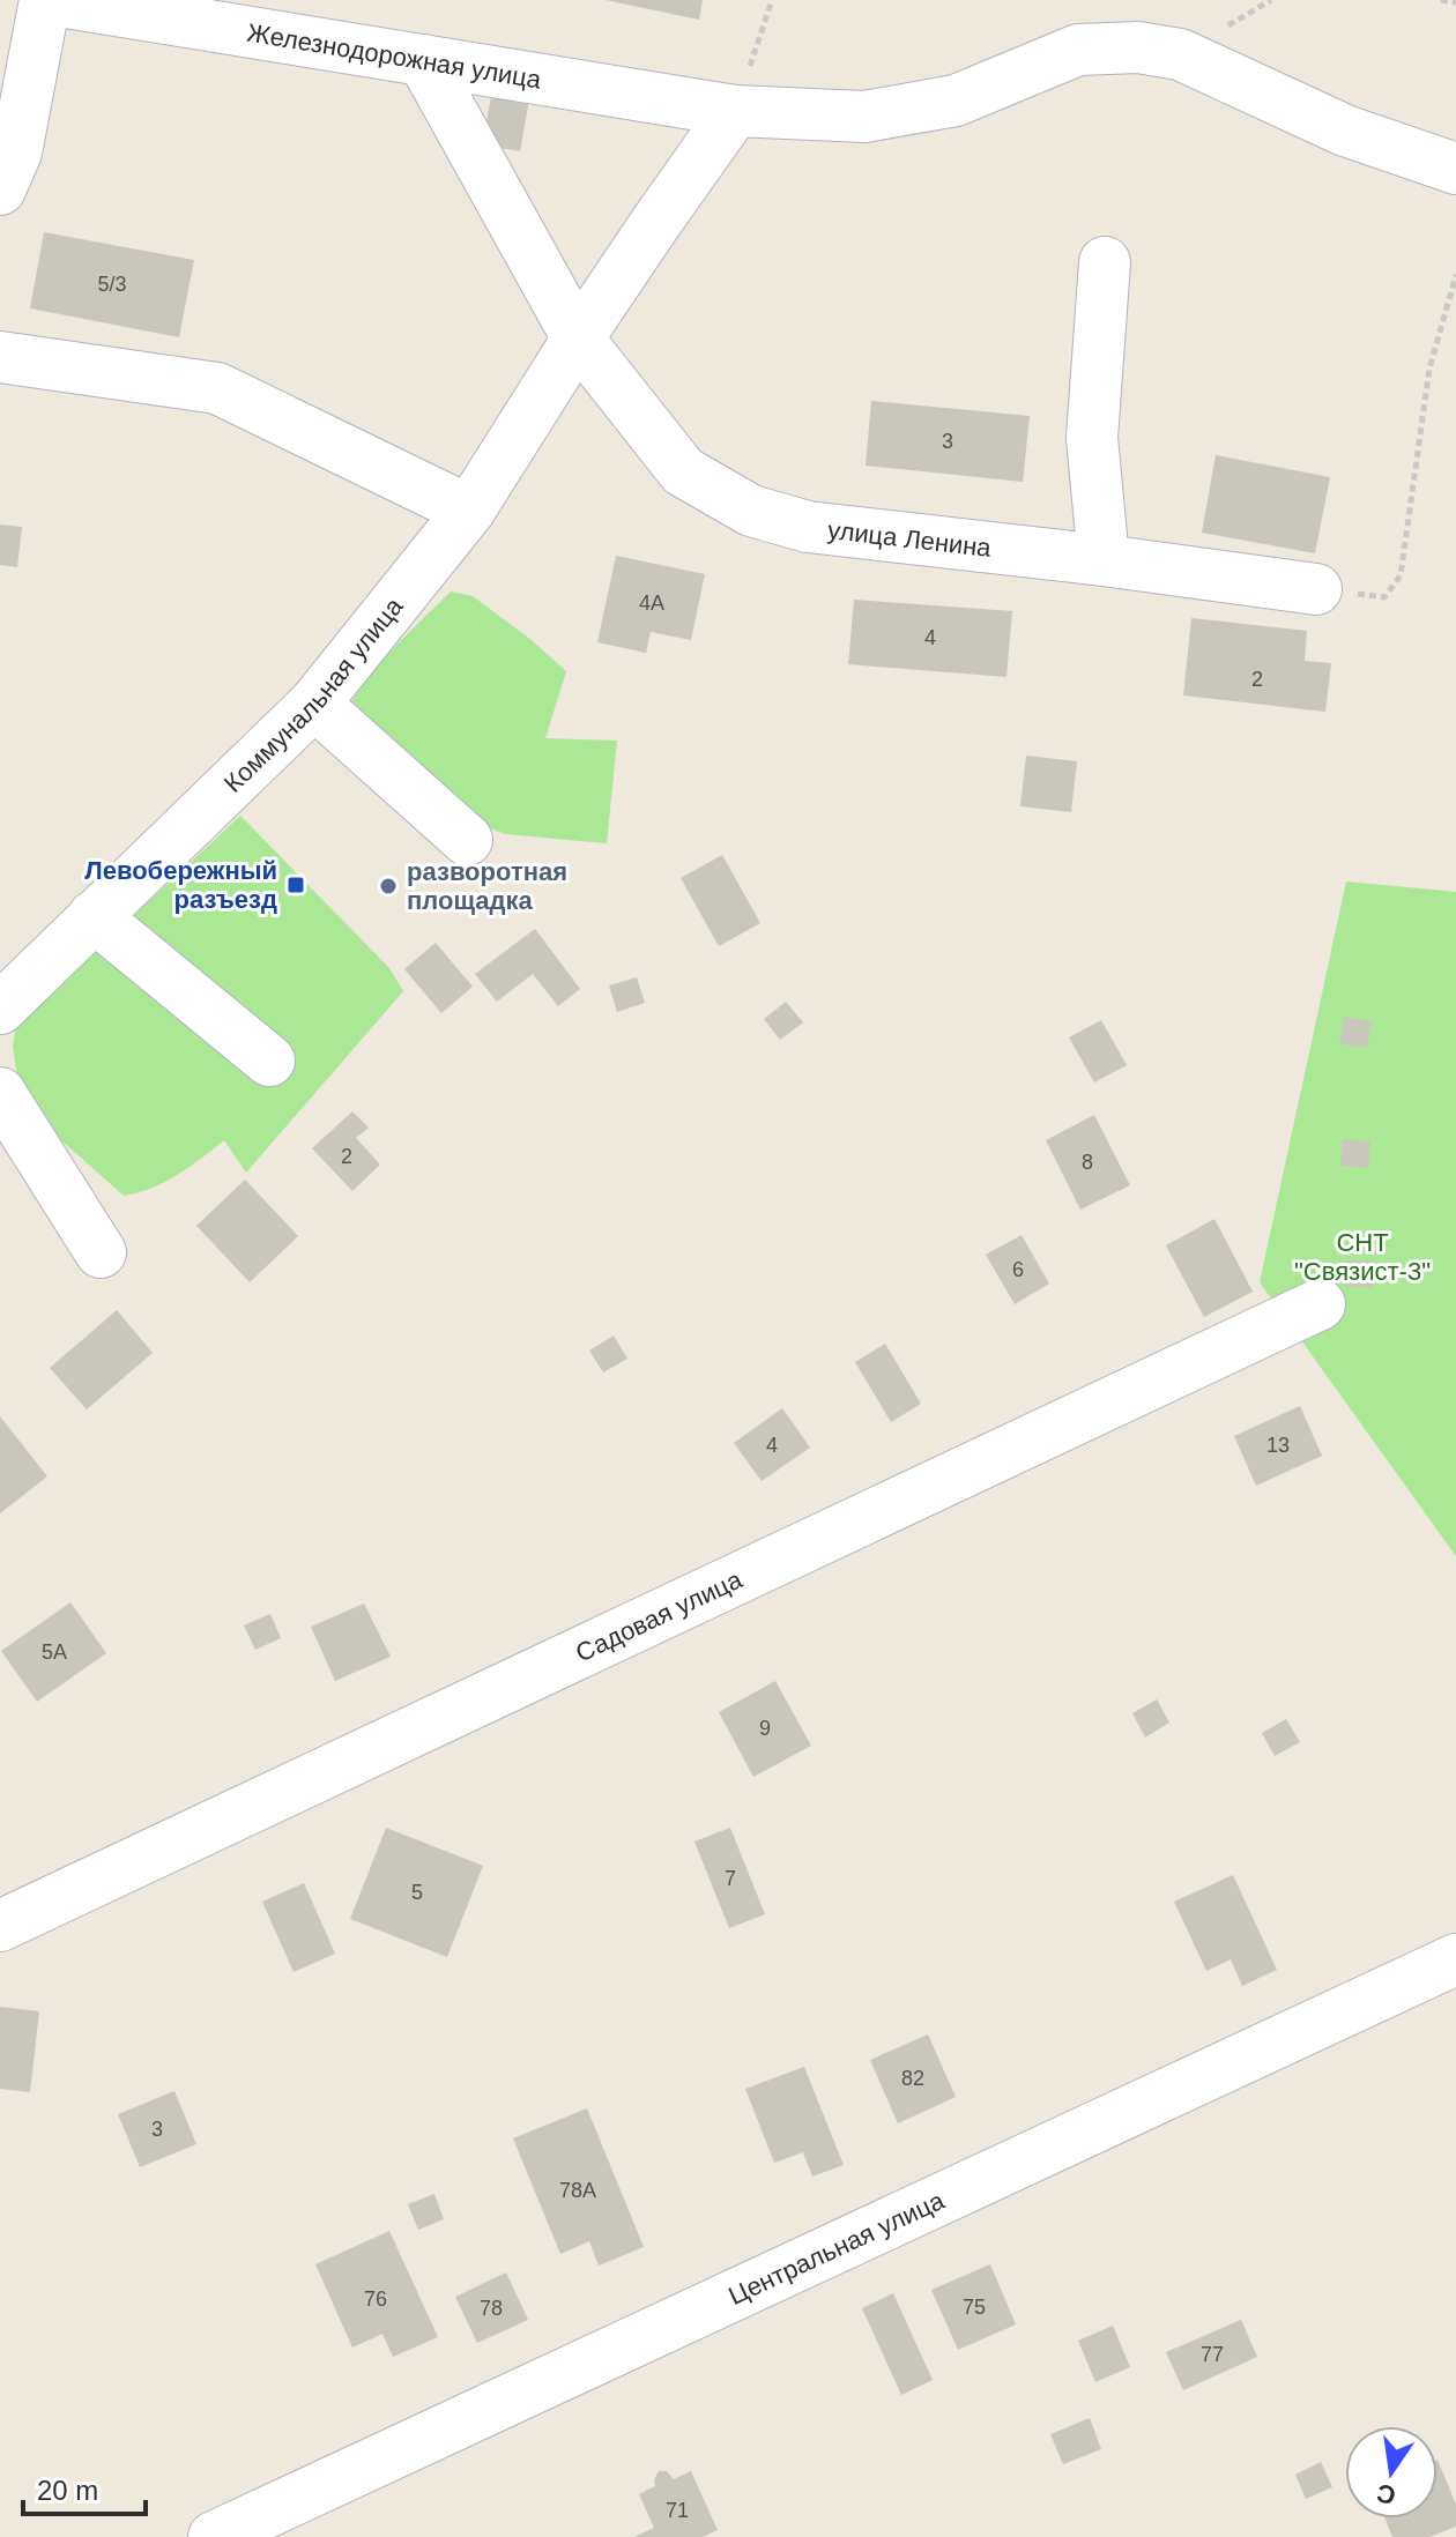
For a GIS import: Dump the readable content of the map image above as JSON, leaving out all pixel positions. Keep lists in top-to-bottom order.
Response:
{
  "streets": {
    "street": [
      "Железнодорожная улица",
      "улица Ленина",
      "Коммунальная улица",
      "Садовая улица",
      "Центральная улица"
    ]
  },
  "crossings": [
    ["Железнодорожная улица", "улица Ленина"],
    ["Железнодорожная улица", "Коммунальная улица"],
    ["улица Ленина", "Коммунальная улица"]
  ],
  "parks": ["СНТ \"Связист-3\""],
  "places": {
    "transit": ["Левобережный разъезд"],
    "other": ["разворотная площадка"]
  },
  "house_numbers": [
    "5/3",
    "3",
    "4А",
    "4",
    "2",
    "2",
    "8",
    "6",
    "4",
    "13",
    "5А",
    "9",
    "7",
    "5",
    "82",
    "3",
    "78А",
    "76",
    "75",
    "78",
    "77",
    "71"
  ],
  "scale_bar": "20 m",
  "north": "bottom"
}
